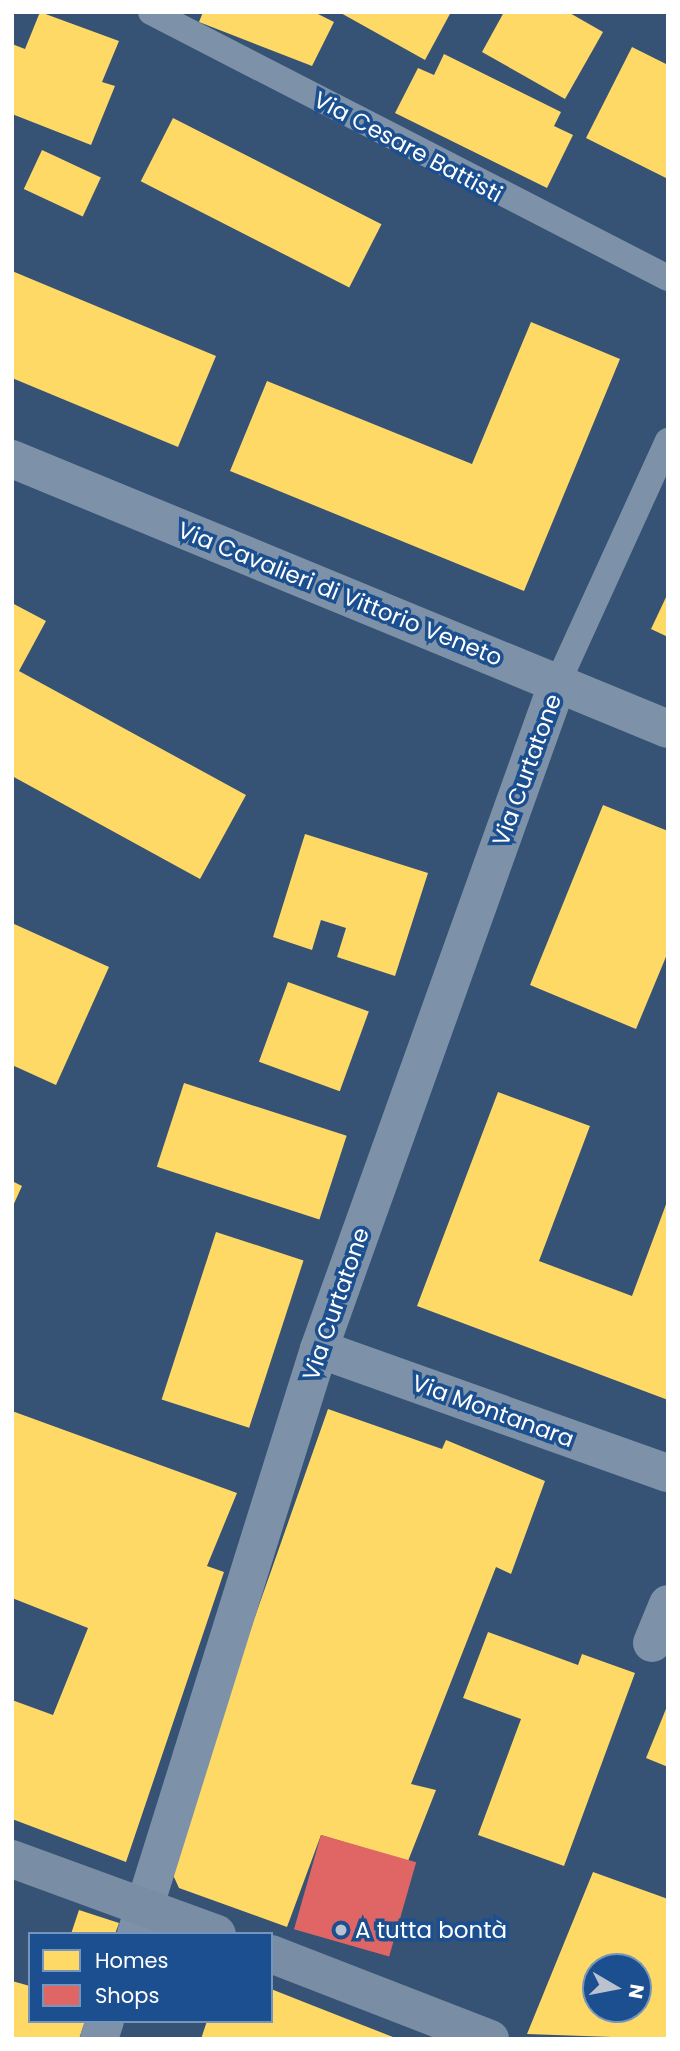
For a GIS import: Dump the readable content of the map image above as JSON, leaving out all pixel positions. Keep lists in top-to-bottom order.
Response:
{
  "streets": {
    "street": ["Via Cavalieri di Vittorio Veneto", "Via Curtatone", "Via Montanara"],
    "lane": ["Via Cesare Battisti"]
  },
  "crossings": [
    ["Via Cavalieri di Vittorio Veneto", "Via Curtatone"],
    ["Via Curtatone", "Via Montanara"]
  ],
  "places": ["A tutta bontà"],
  "legend": ["Homes", "Shops"],
  "north": "right"
}
